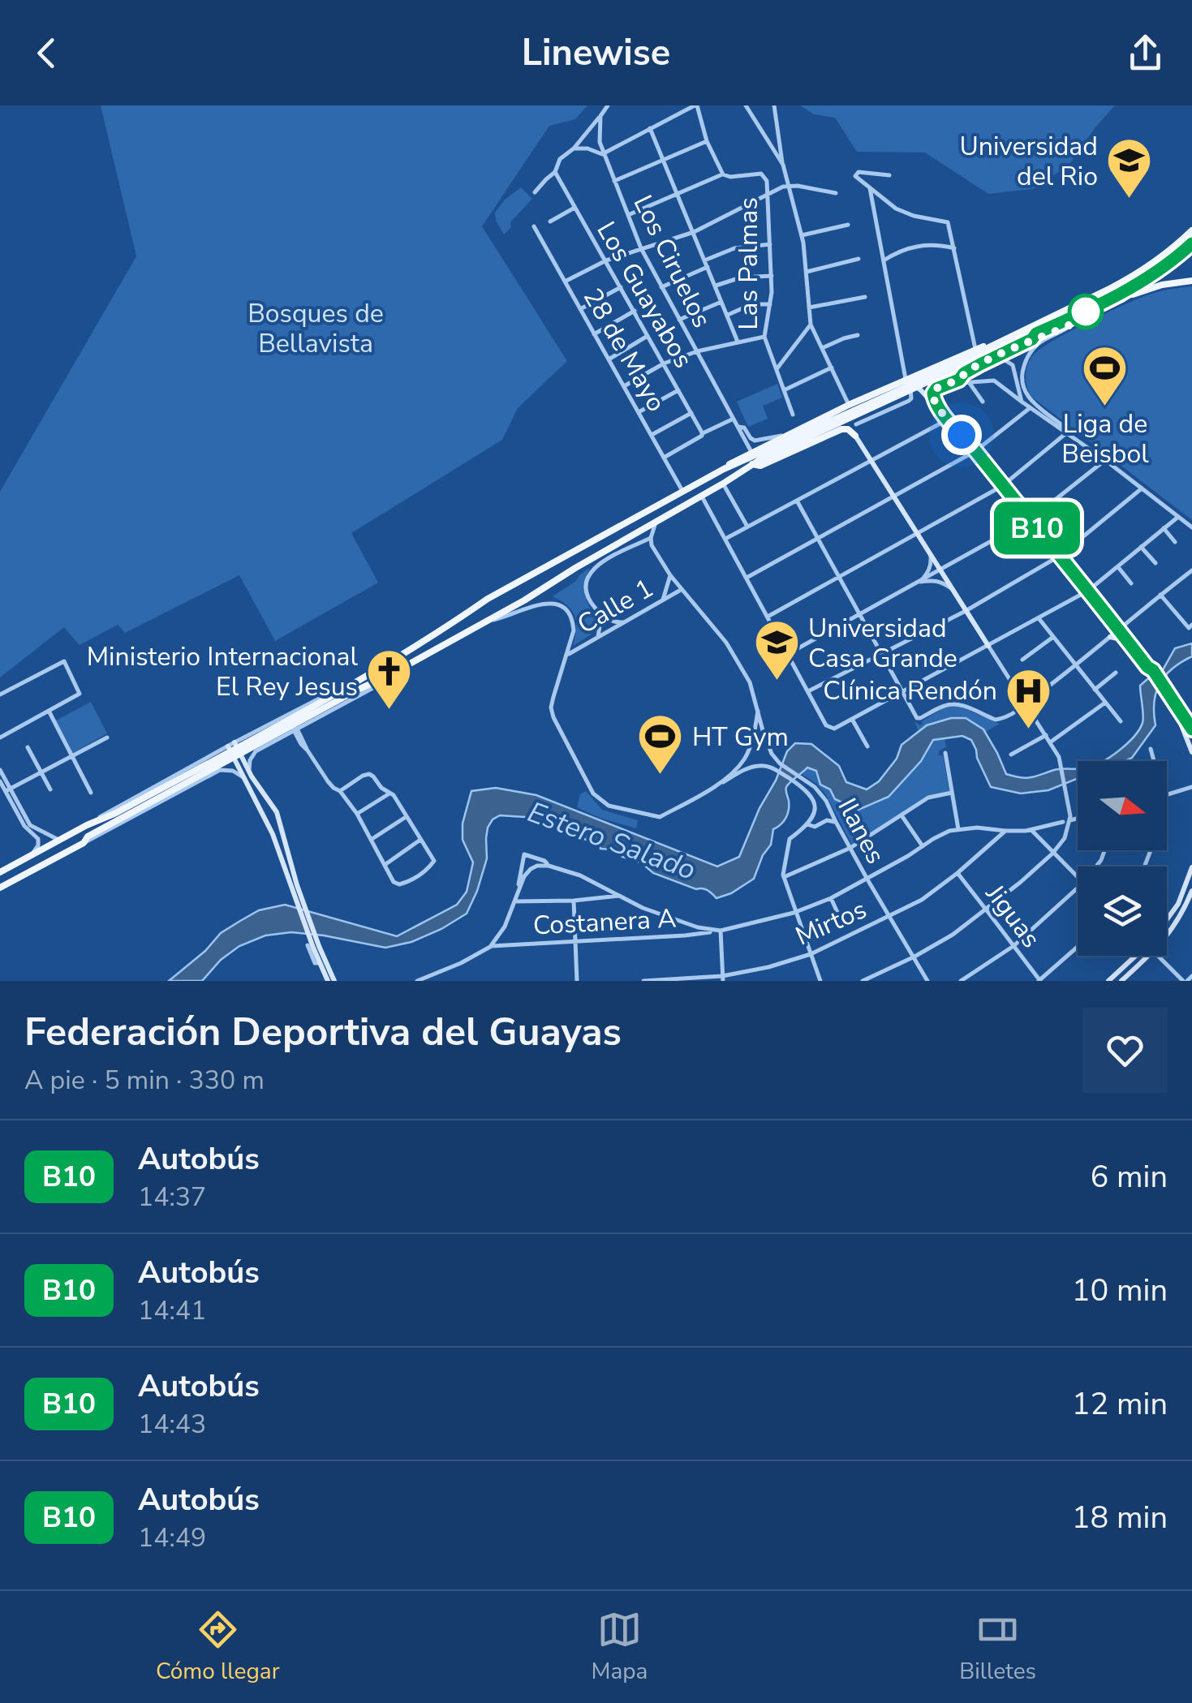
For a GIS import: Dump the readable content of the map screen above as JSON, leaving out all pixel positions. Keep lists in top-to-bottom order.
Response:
{
  "streets": {
    "street": [
      "Los Ciruelos",
      "Las Palmas",
      "Los Guayabos",
      "28 de Mayo",
      "Calle 1",
      "Ilanes",
      "Jiguas",
      "Costanera A",
      "Mirtos"
    ]
  },
  "crossings": [
    ["Calle 1", "Ilanes"],
    ["Ilanes", "Costanera A"],
    ["Ilanes", "Mirtos"],
    ["Jiguas", "Mirtos"]
  ],
  "water": ["Estero Salado"],
  "parks": ["Bosques de Bellavista"],
  "places": {
    "school or university": ["Universidad del Rio", "Universidad Casa Grande"],
    "sports": ["Liga de Beisbol", "HT Gym"],
    "church": ["Ministerio Internacional El Rey Jesus"],
    "hospital": ["Clínica Rendón"]
  },
  "lines": ["bus line B10"],
  "north": "right",
  "page": {
    "header": "Linewise",
    "on_map": "B10",
    "heading": ["Federación Deportiva del Guayas", "A pie · 5 min · 330 m"],
    "list": [
      {
        "mark": "B10",
        "name": "Autobús",
        "note": "14:37",
        "value": "6 min"
      },
      {
        "mark": "B10",
        "name": "Autobús",
        "note": "14:41",
        "value": "10 min"
      },
      {
        "mark": "B10",
        "name": "Autobús",
        "note": "14:43",
        "value": "12 min"
      },
      {
        "mark": "B10",
        "name": "Autobús",
        "note": "14:49",
        "value": "18 min"
      }
    ],
    "tabs": ["Cómo llegar", "Mapa", "Billetes"]
  }
}
